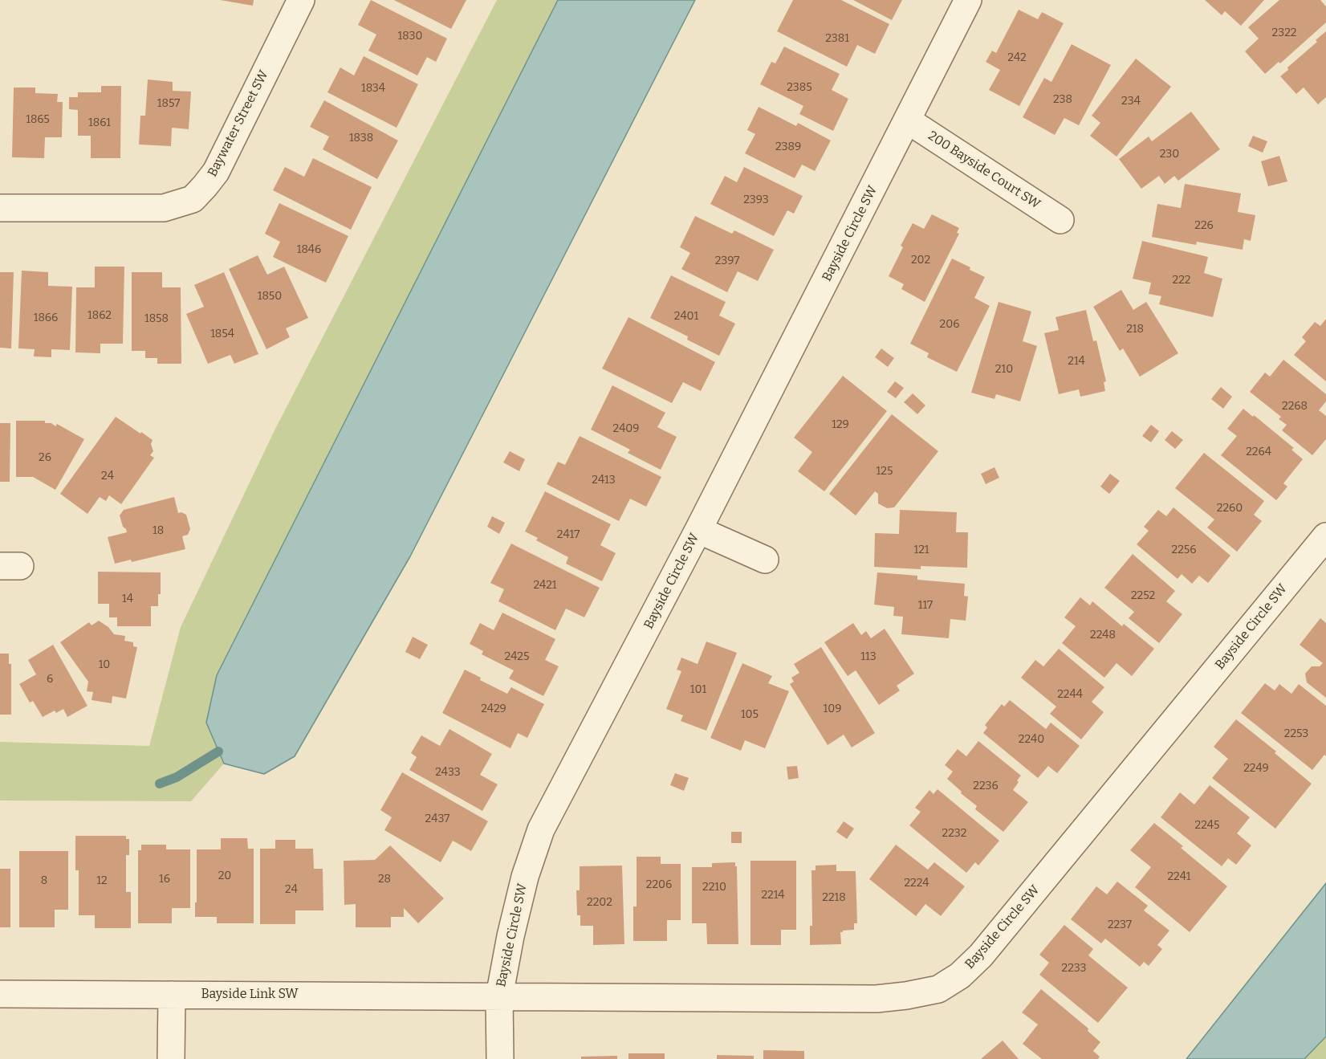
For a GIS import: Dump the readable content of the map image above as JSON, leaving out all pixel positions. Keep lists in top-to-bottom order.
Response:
{
  "streets": {
    "street": [
      "Baywater Street SW",
      "200 Bayside Court SW",
      "Bayside Circle SW",
      "Bayside Link SW"
    ]
  },
  "crossings": [
    ["200 Bayside Court SW", "Bayside Circle SW"],
    ["Bayside Circle SW", "Bayside Link SW"]
  ],
  "house_numbers": [
    "2322",
    "1830",
    "2381",
    "242",
    "2385",
    "1834",
    "238",
    "234",
    "1857",
    "1865",
    "1861",
    "1838",
    "2389",
    "230",
    "2393",
    "226",
    "1846",
    "202",
    "2397",
    "222",
    "1850",
    "1862",
    "2401",
    "1866",
    "1858",
    "206",
    "218",
    "1854",
    "214",
    "210",
    "2268",
    "129",
    "2409",
    "2264",
    "26",
    "125",
    "24",
    "2413",
    "2260",
    "18",
    "2417",
    "121",
    "2256",
    "2421",
    "2252",
    "14",
    "117",
    "2248",
    "2425",
    "113",
    "10",
    "6",
    "101",
    "2244",
    "2429",
    "109",
    "105",
    "2253",
    "2240",
    "2249",
    "2433",
    "2236",
    "2437",
    "2245",
    "2232",
    "20",
    "2241",
    "16",
    "28",
    "8",
    "12",
    "2224",
    "2206",
    "2210",
    "24",
    "2214",
    "2218",
    "2202",
    "2237",
    "2233"
  ]
}
